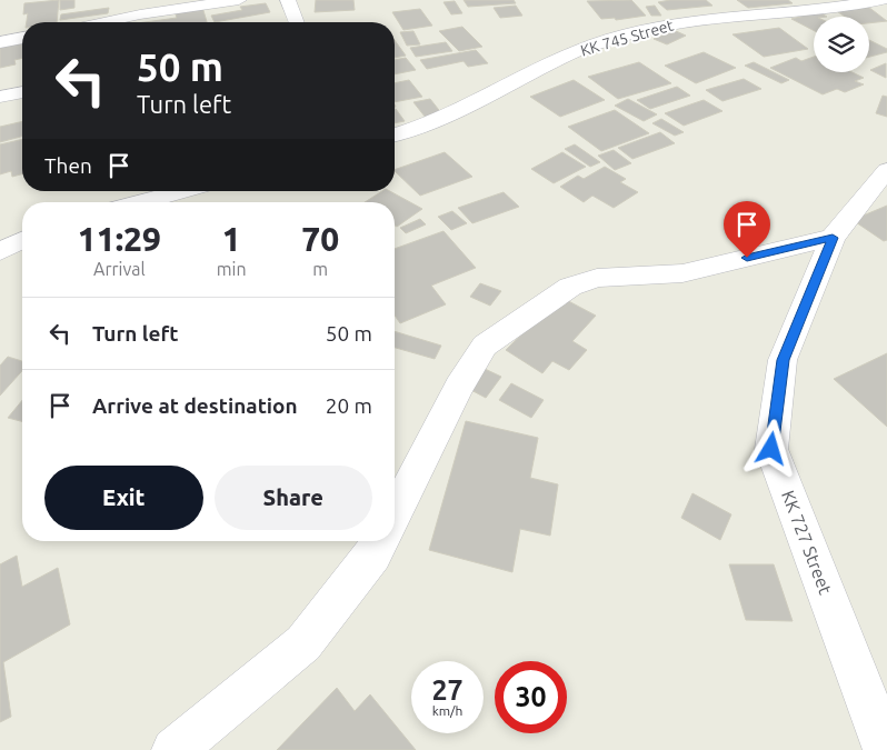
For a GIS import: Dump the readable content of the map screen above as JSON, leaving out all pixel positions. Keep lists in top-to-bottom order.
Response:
{
  "streets": {
    "street": ["KK 745 Street", "KK 727 Street"]
  },
  "page": {
    "turn": ["50 m", "Turn left"],
    "then": "Then",
    "eta": [
      "11:29",
      "Arrival",
      "1",
      "min",
      "70",
      "m"
    ],
    "list": [
      {
        "name": "Turn left",
        "value": "50 m"
      },
      {
        "name": "Arrive at destination",
        "value": "20 m"
      }
    ],
    "buttons": ["Exit", "Share"],
    "speed": "27 km/h",
    "limit": "30"
  }
}
